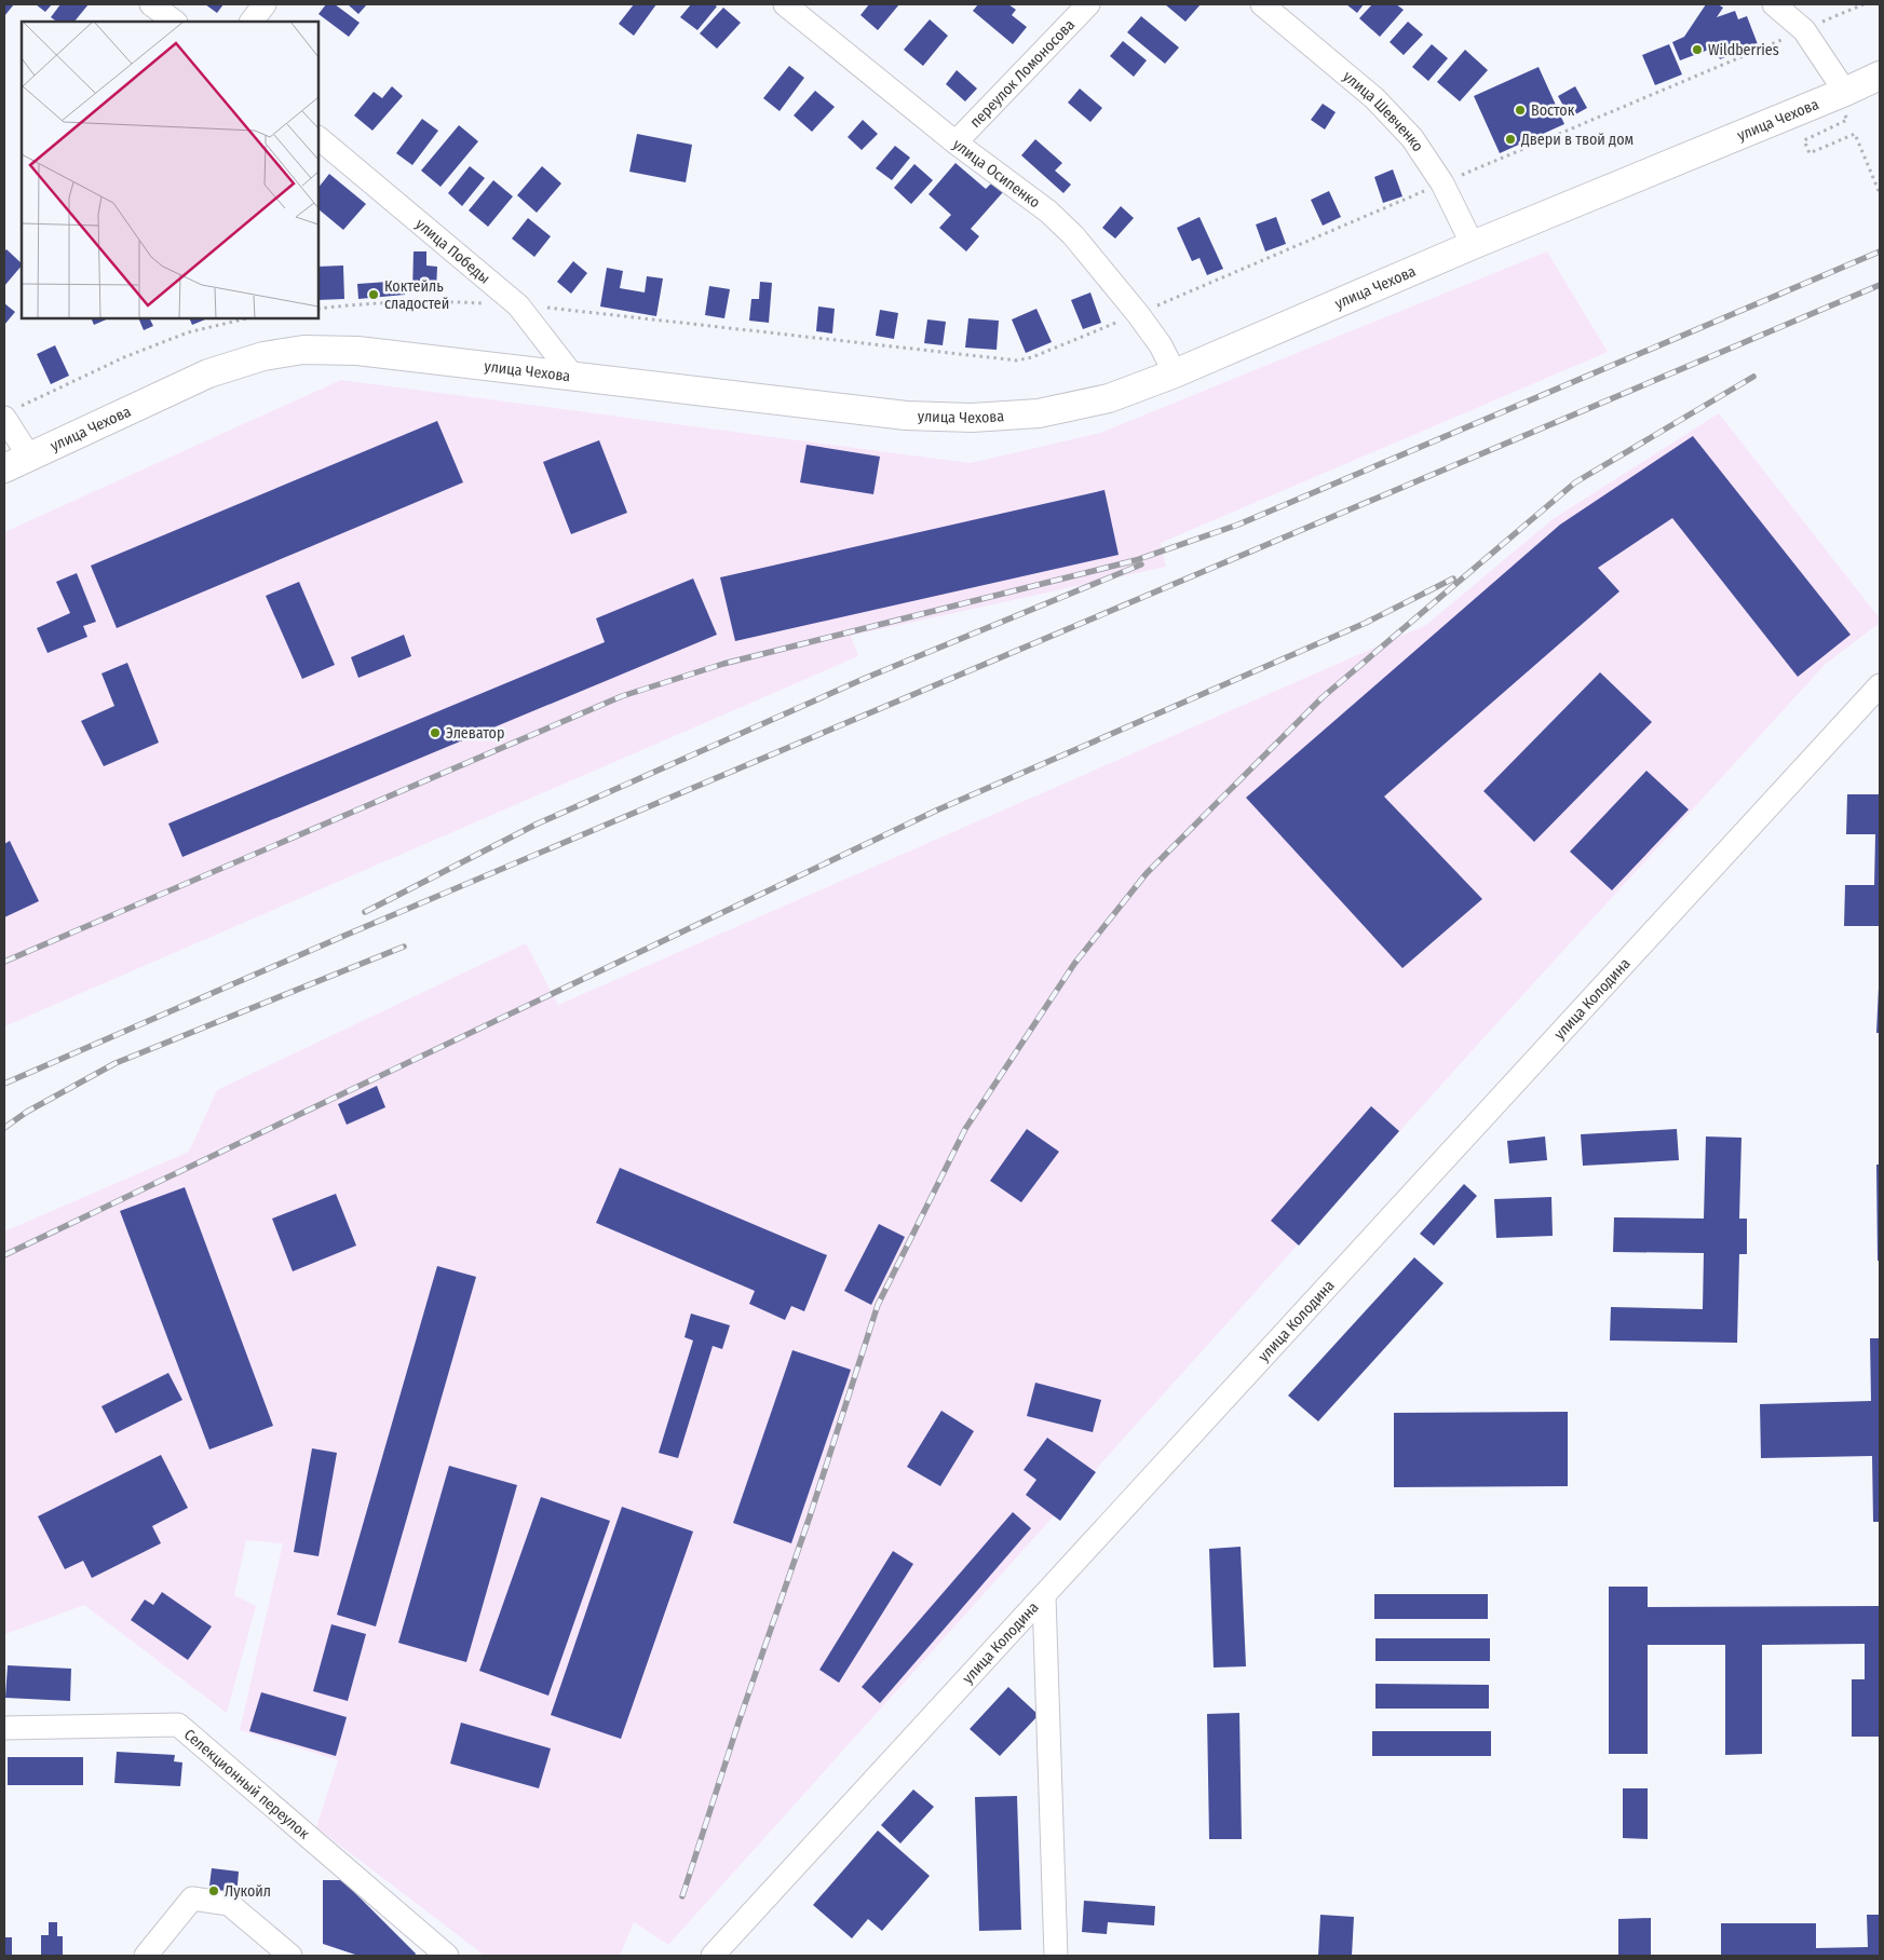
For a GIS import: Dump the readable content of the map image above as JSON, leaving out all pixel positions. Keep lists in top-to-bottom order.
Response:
{
  "streets": {
    "main road": ["улица Чехова"],
    "street": [
      "переулок Ломоносова",
      "улица Шевченко",
      "улица Осипенко",
      "улица Победы",
      "улица Колодина",
      "Селекционный переулок"
    ]
  },
  "crossings": [
    ["переулок Ломоносова", "улица Осипенко"],
    ["улица Шевченко", "улица Чехова"],
    ["улица Чехова", "улица Осипенко"],
    ["улица Чехова", "улица Победы"]
  ],
  "places": [
    "Wildberries",
    "Восток",
    "Двери в твой дом",
    "Коктейль сладостей",
    "Элеватор",
    "Лукойл"
  ]
}
